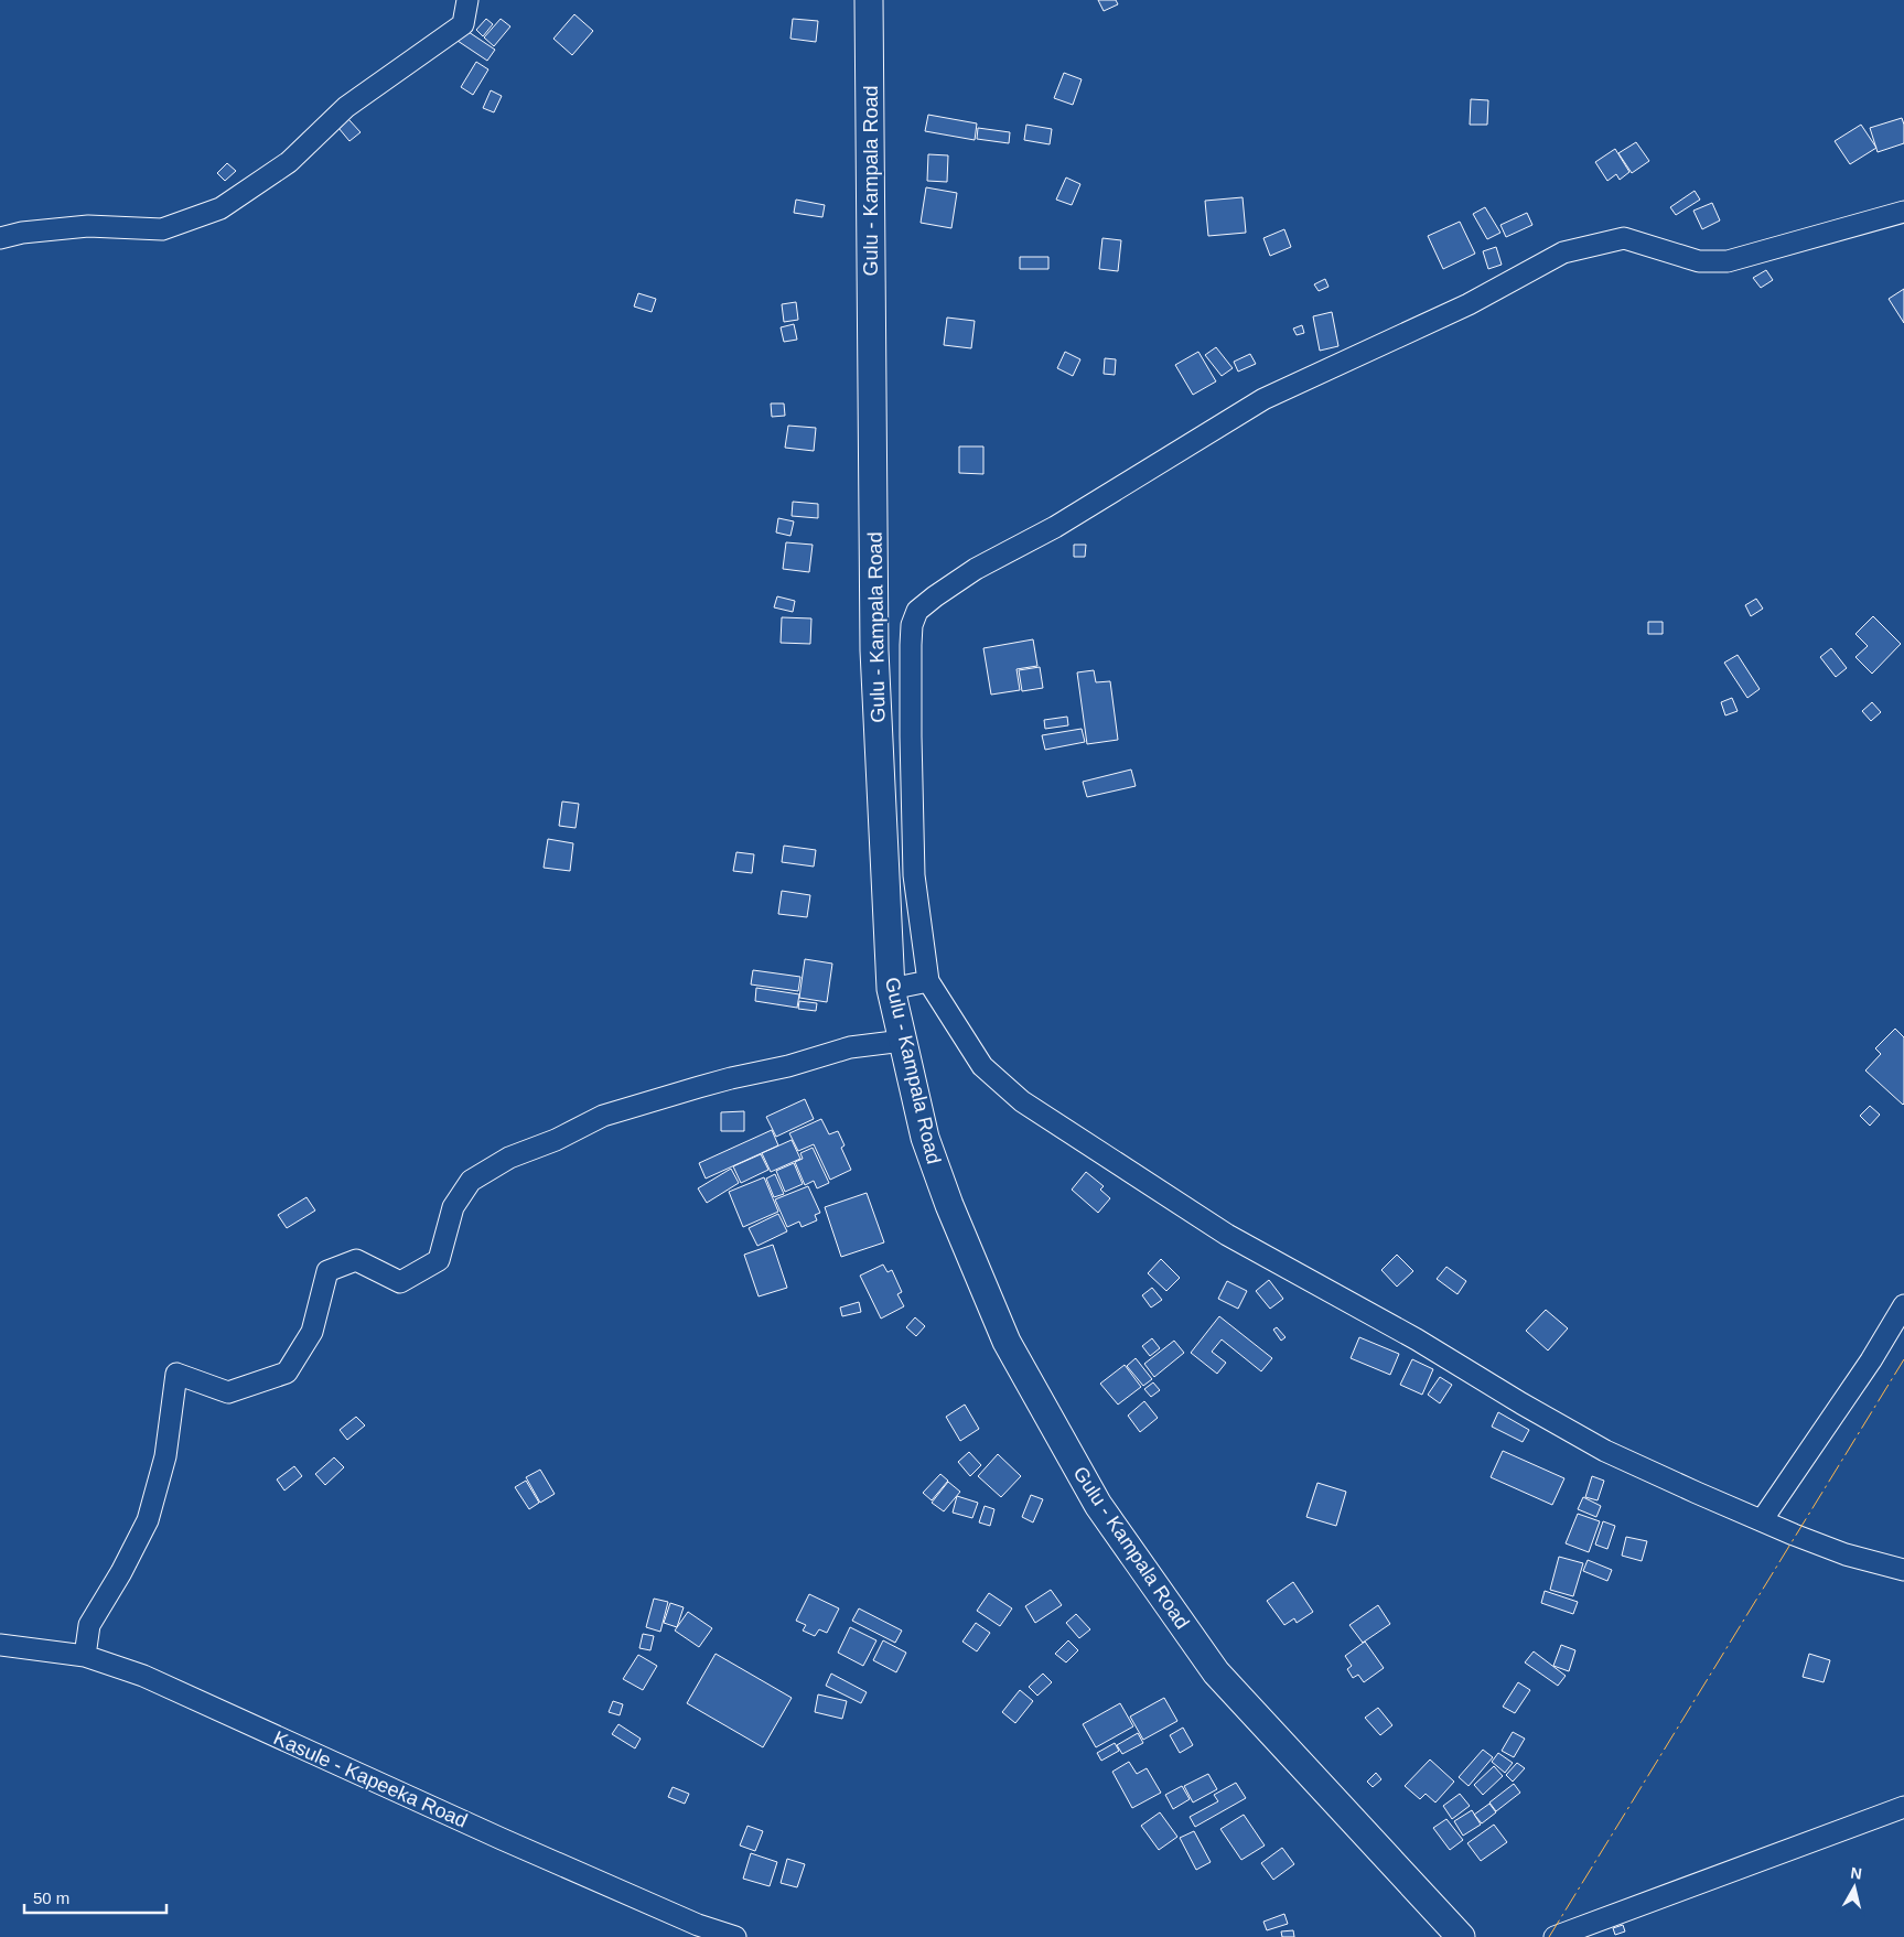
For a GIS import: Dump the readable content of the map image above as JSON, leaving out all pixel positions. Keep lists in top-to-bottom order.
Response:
{
  "streets": {
    "main road": ["Gulu - Kampala Road"],
    "street": ["Kasule - Kapeeka Road"]
  },
  "scale_bar": "50 m",
  "north": "top"
}
